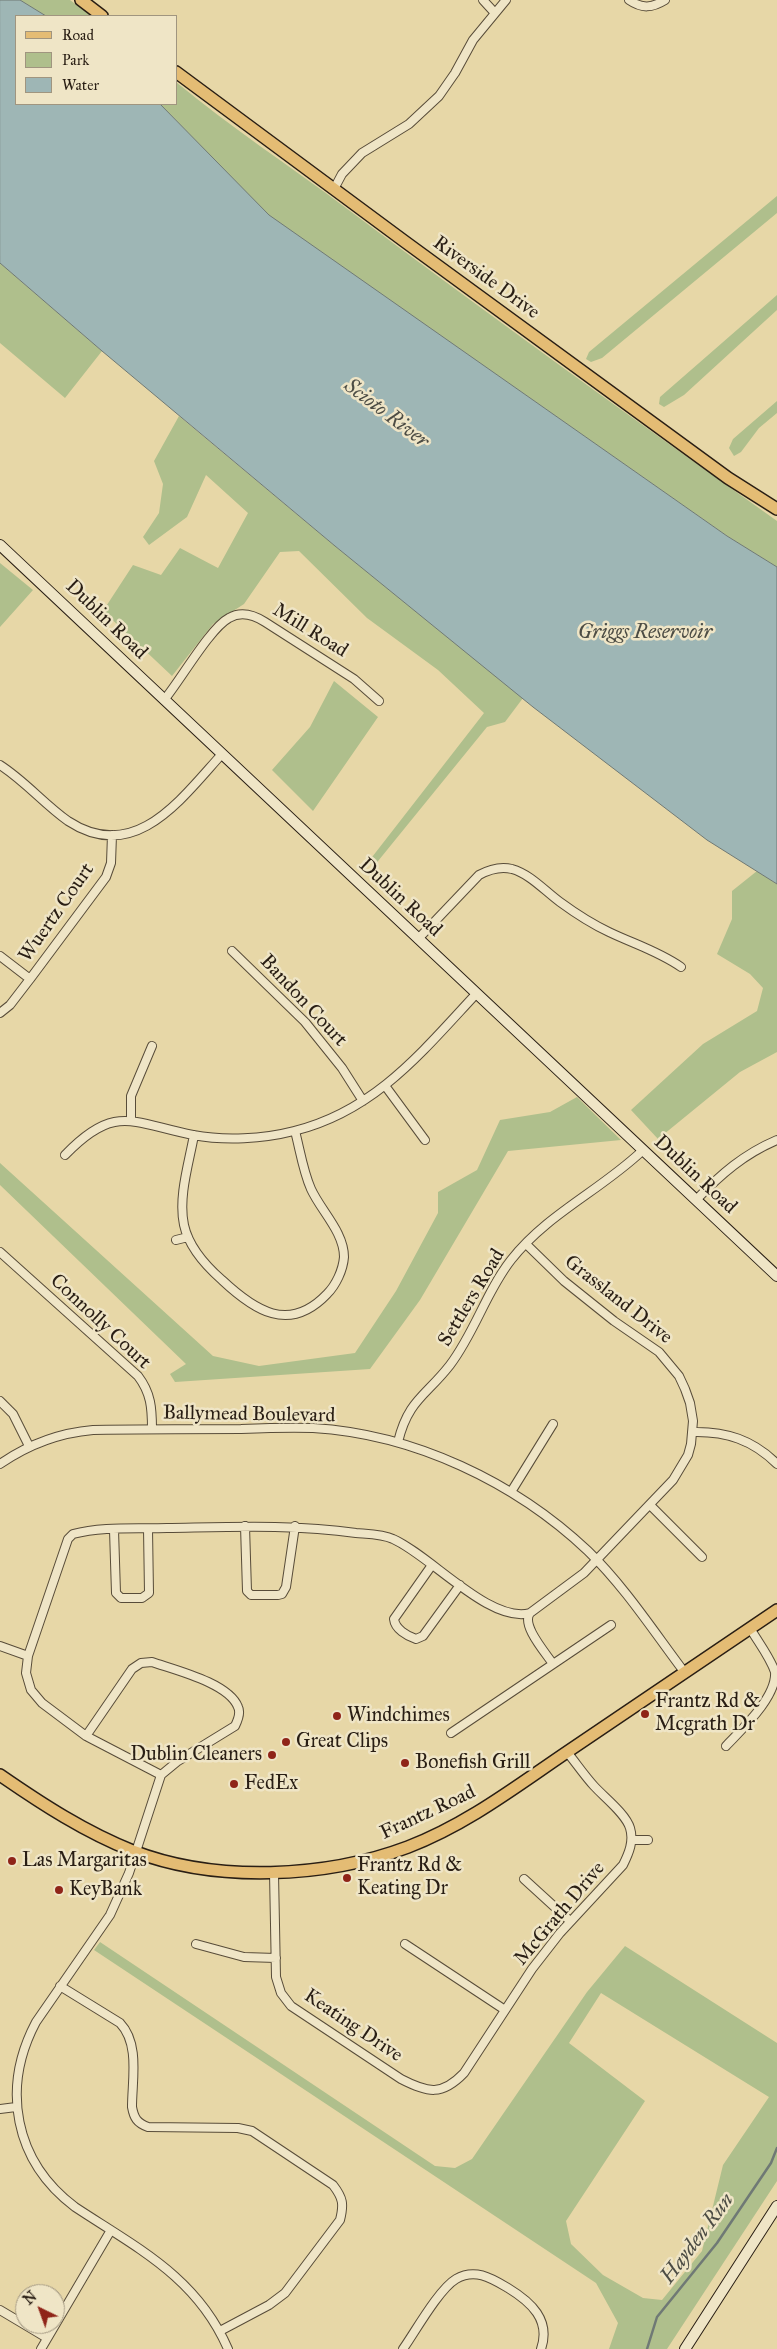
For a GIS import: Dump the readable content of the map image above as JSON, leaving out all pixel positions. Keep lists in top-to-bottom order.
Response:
{
  "streets": {
    "main road": ["Riverside Drive", "Dublin Road", "Frantz Road"],
    "street": [
      "Mill Road",
      "Wuertz Court",
      "Bandon Court",
      "Settlers Road",
      "Grassland Drive",
      "Connolly Court",
      "Ballymead Boulevard",
      "McGrath Drive",
      "Keating Drive"
    ]
  },
  "crossings": [
    ["Dublin Road", "Mill Road"],
    ["Dublin Road", "Settlers Road"],
    ["Settlers Road", "Grassland Drive"],
    ["Settlers Road", "Ballymead Boulevard"],
    ["Grassland Drive", "Ballymead Boulevard"],
    ["Connolly Court", "Ballymead Boulevard"],
    ["Ballymead Boulevard", "Frantz Road"],
    ["Frantz Road", "Keating Drive"],
    ["McGrath Drive", "Keating Drive"]
  ],
  "water": ["Scioto River", "Griggs Reservoir", "Hayden Run"],
  "places": [
    "Frantz Rd & Mcgrath Dr",
    "Windchimes",
    "Great Clips",
    "Dublin Cleaners",
    "Bonefish Grill",
    "FedEx",
    "Las Margaritas",
    "Frantz Rd & Keating Dr",
    "KeyBank"
  ],
  "legend": ["Road", "Park", "Water"],
  "north": "top left"
}
